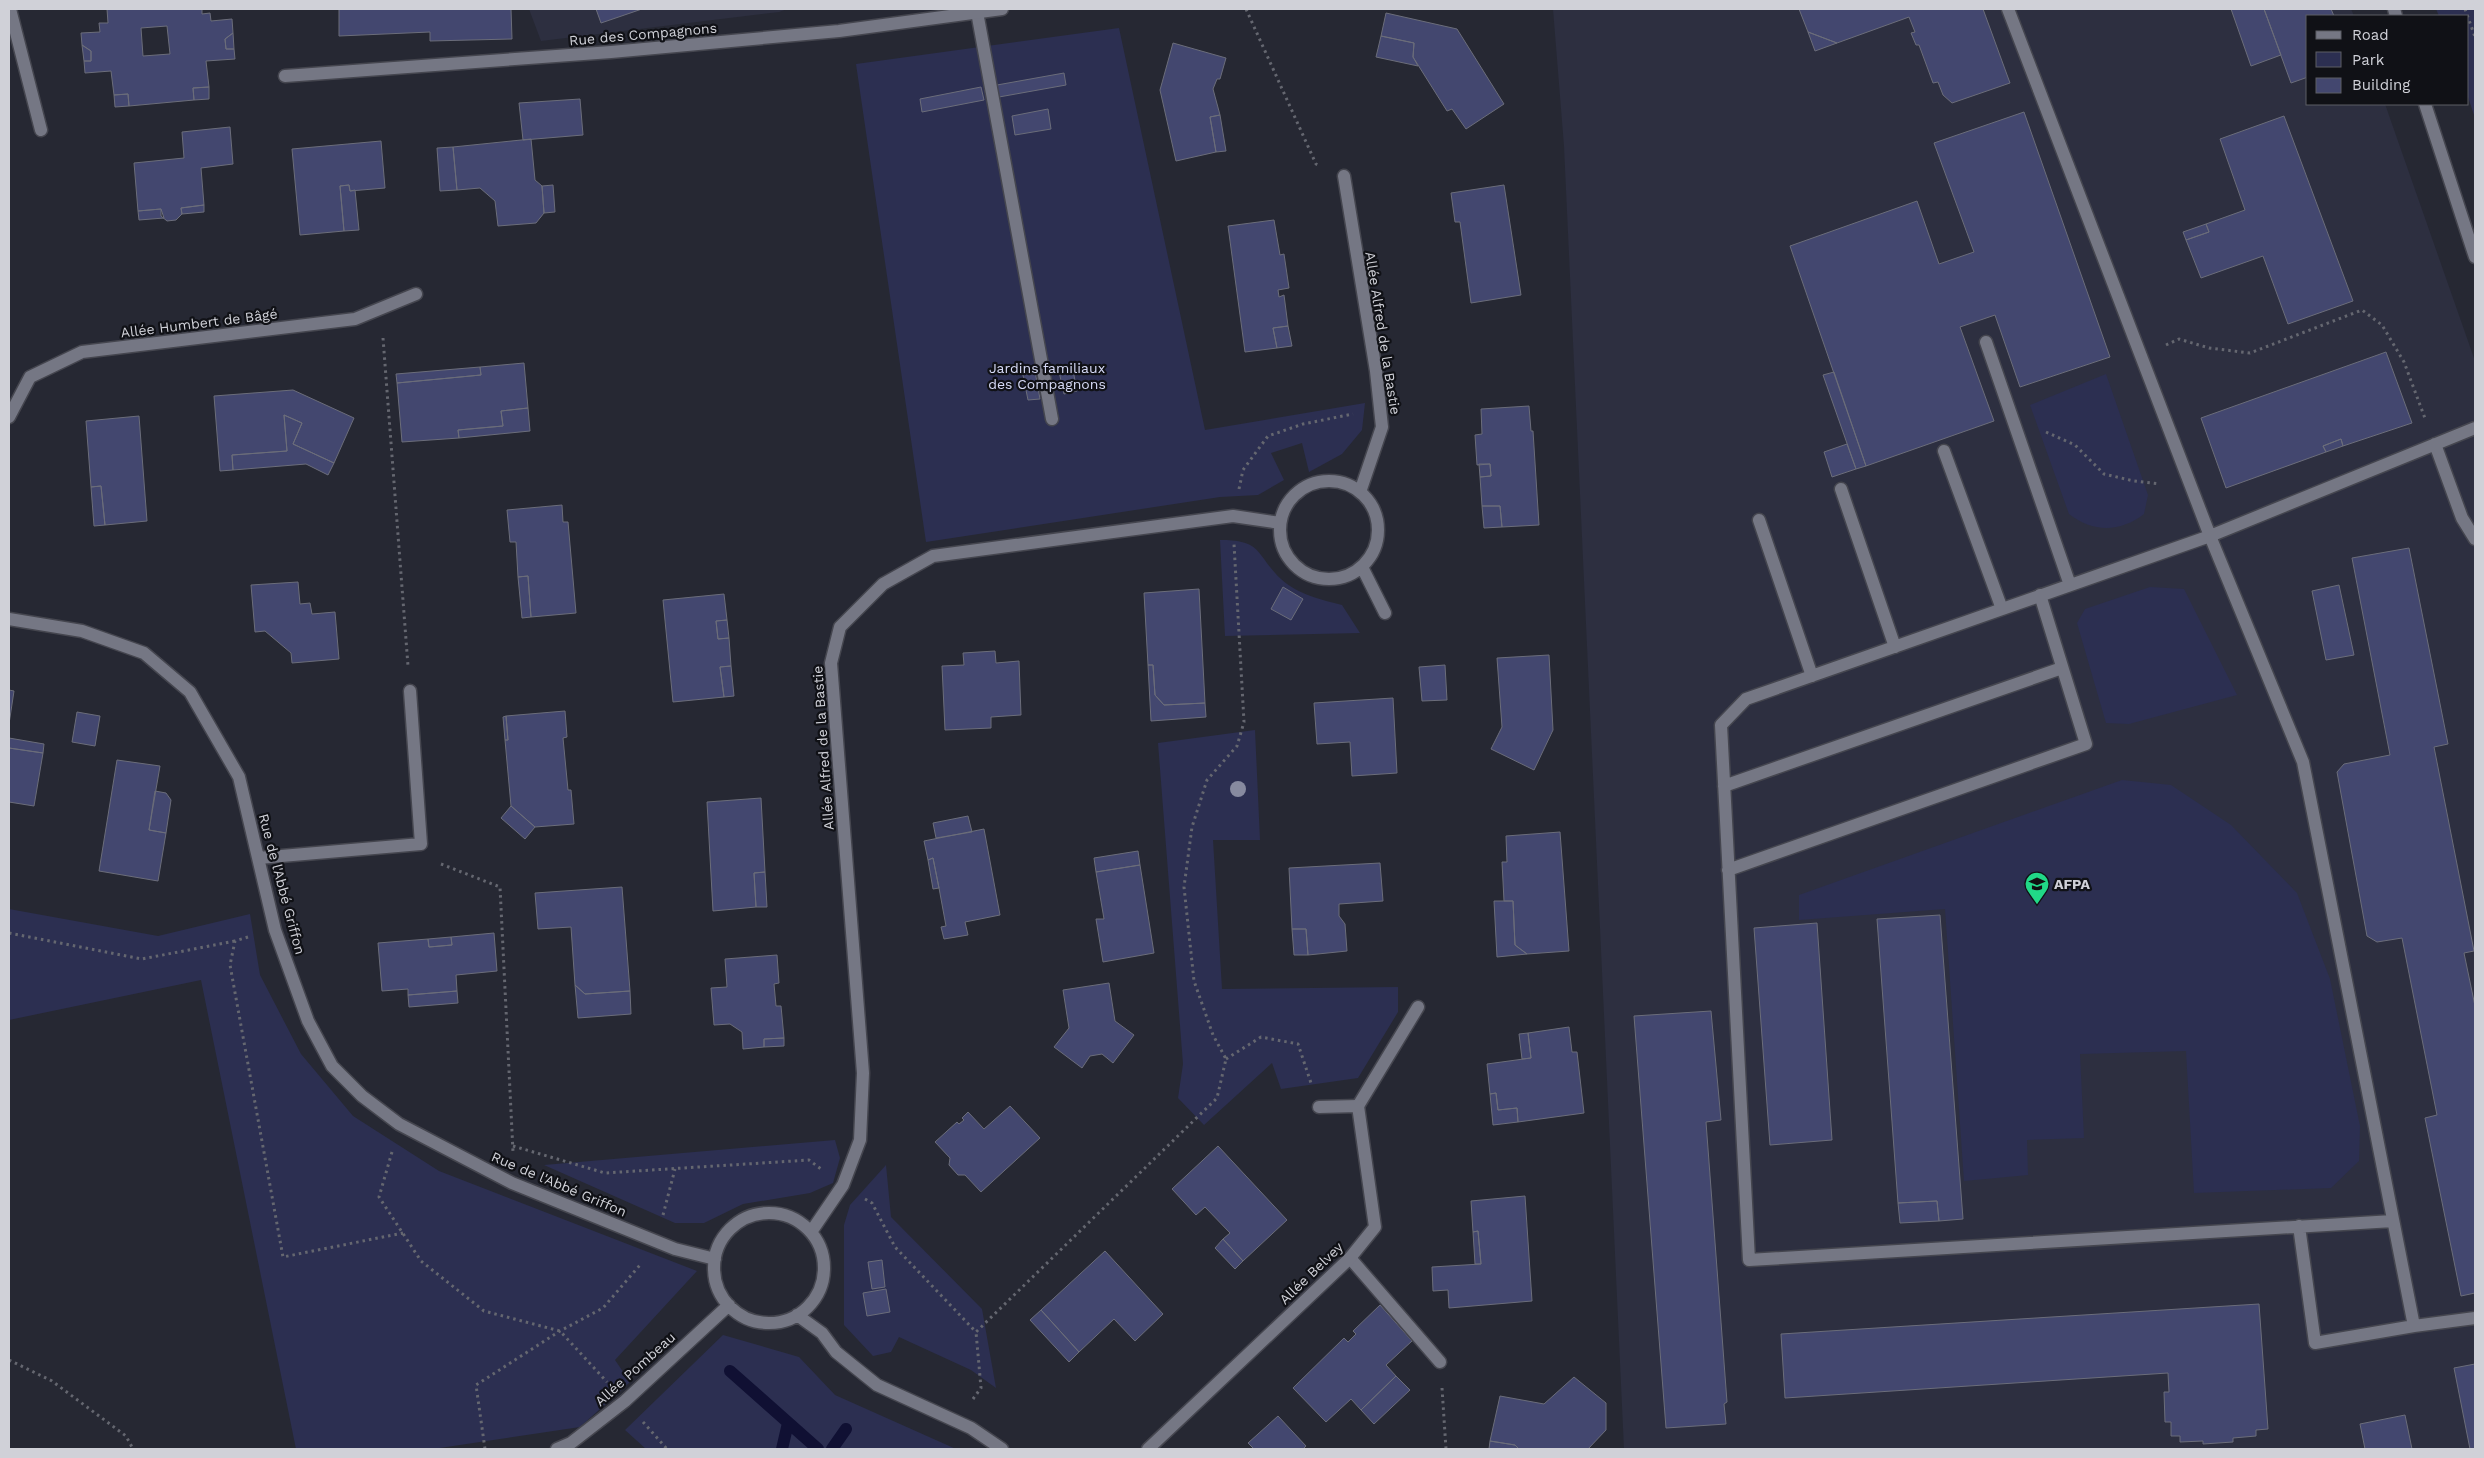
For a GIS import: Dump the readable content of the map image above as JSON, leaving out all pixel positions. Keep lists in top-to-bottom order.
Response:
{
  "streets": {
    "street": [
      "Rue des Compagnons",
      "Allée Humbert de Bâgé",
      "Allée Alfred de la Bastie",
      "Rue de l'Abbé Griffon",
      "Allée Belvey",
      "Allée Pombeau"
    ]
  },
  "crossings": [
    ["Allée Alfred de la Bastie", "Rue de l'Abbé Griffon"],
    ["Allée Alfred de la Bastie", "Allée Pombeau"],
    ["Rue de l'Abbé Griffon", "Allée Pombeau"]
  ],
  "parks": ["Jardins familiaux des Compagnons"],
  "places": {
    "school or university": ["AFPA"]
  },
  "legend": ["Road", "Park", "Building"]
}
